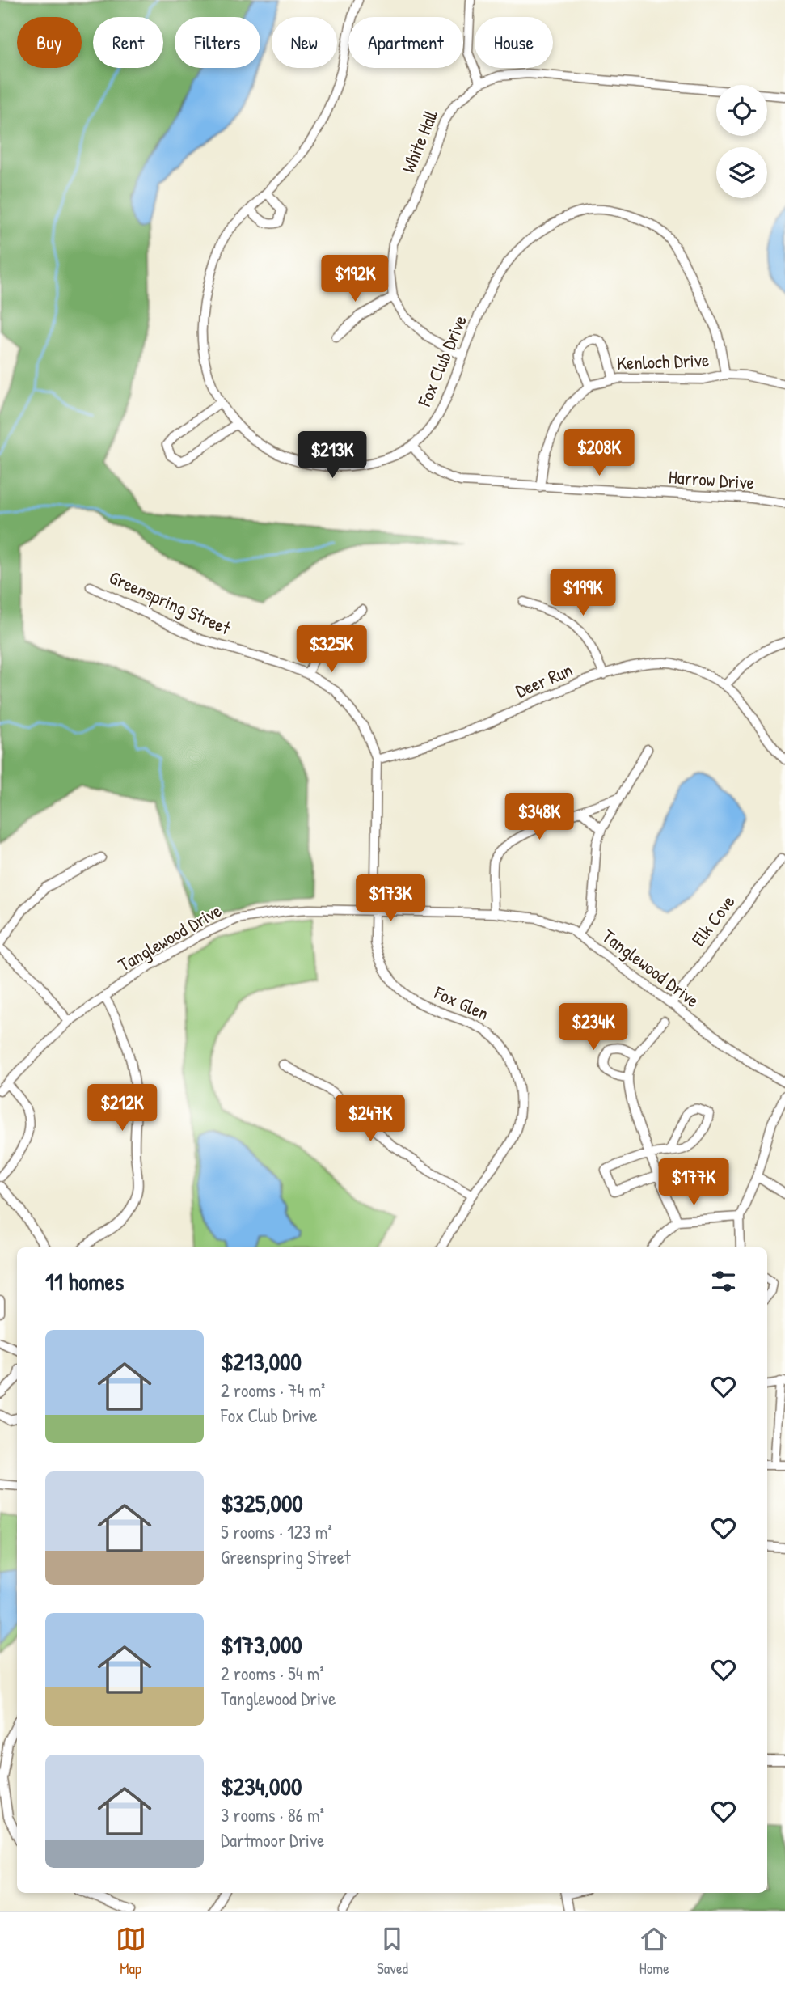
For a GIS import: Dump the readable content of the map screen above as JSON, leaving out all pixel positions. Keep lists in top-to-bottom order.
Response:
{
  "streets": {
    "street": [
      "White Hall",
      "Fox Club Drive",
      "Kenloch Drive",
      "Harrow Drive",
      "Greenspring Street",
      "Deer Run",
      "Elk Cove",
      "Tanglewood Drive",
      "Fox Glen"
    ]
  },
  "crossings": [
    ["White Hall", "Fox Club Drive"],
    ["Fox Club Drive", "Kenloch Drive"],
    ["Fox Club Drive", "Harrow Drive"],
    ["Kenloch Drive", "Harrow Drive"],
    ["Greenspring Street", "Deer Run"],
    ["Greenspring Street", "Tanglewood Drive"],
    ["Greenspring Street", "Fox Glen"],
    ["Elk Cove", "Tanglewood Drive"],
    ["Tanglewood Drive", "Fox Glen"]
  ],
  "page": {
    "chip": [
      "Buy",
      "Rent",
      "Filters",
      "New",
      "Apartment",
      "House"
    ],
    "price": [
      "$192K",
      "$208K",
      "$213K",
      "$199K",
      "$325K",
      "$348K",
      "$173K",
      "$234K",
      "$212K",
      "$247K",
      "$177K"
    ],
    "heading": "11 homes",
    "list": [
      {
        "name": "$213,000",
        "note": "2 rooms · 74 m² · Fox Club Drive"
      },
      {
        "name": "$325,000",
        "note": "5 rooms · 123 m² · Greenspring Street"
      },
      {
        "name": "$173,000",
        "note": "2 rooms · 54 m² · Tanglewood Drive"
      },
      {
        "name": "$234,000",
        "note": "3 rooms · 86 m² · Dartmoor Drive"
      }
    ],
    "tabs": ["Map", "Saved", "Home"]
  }
}
